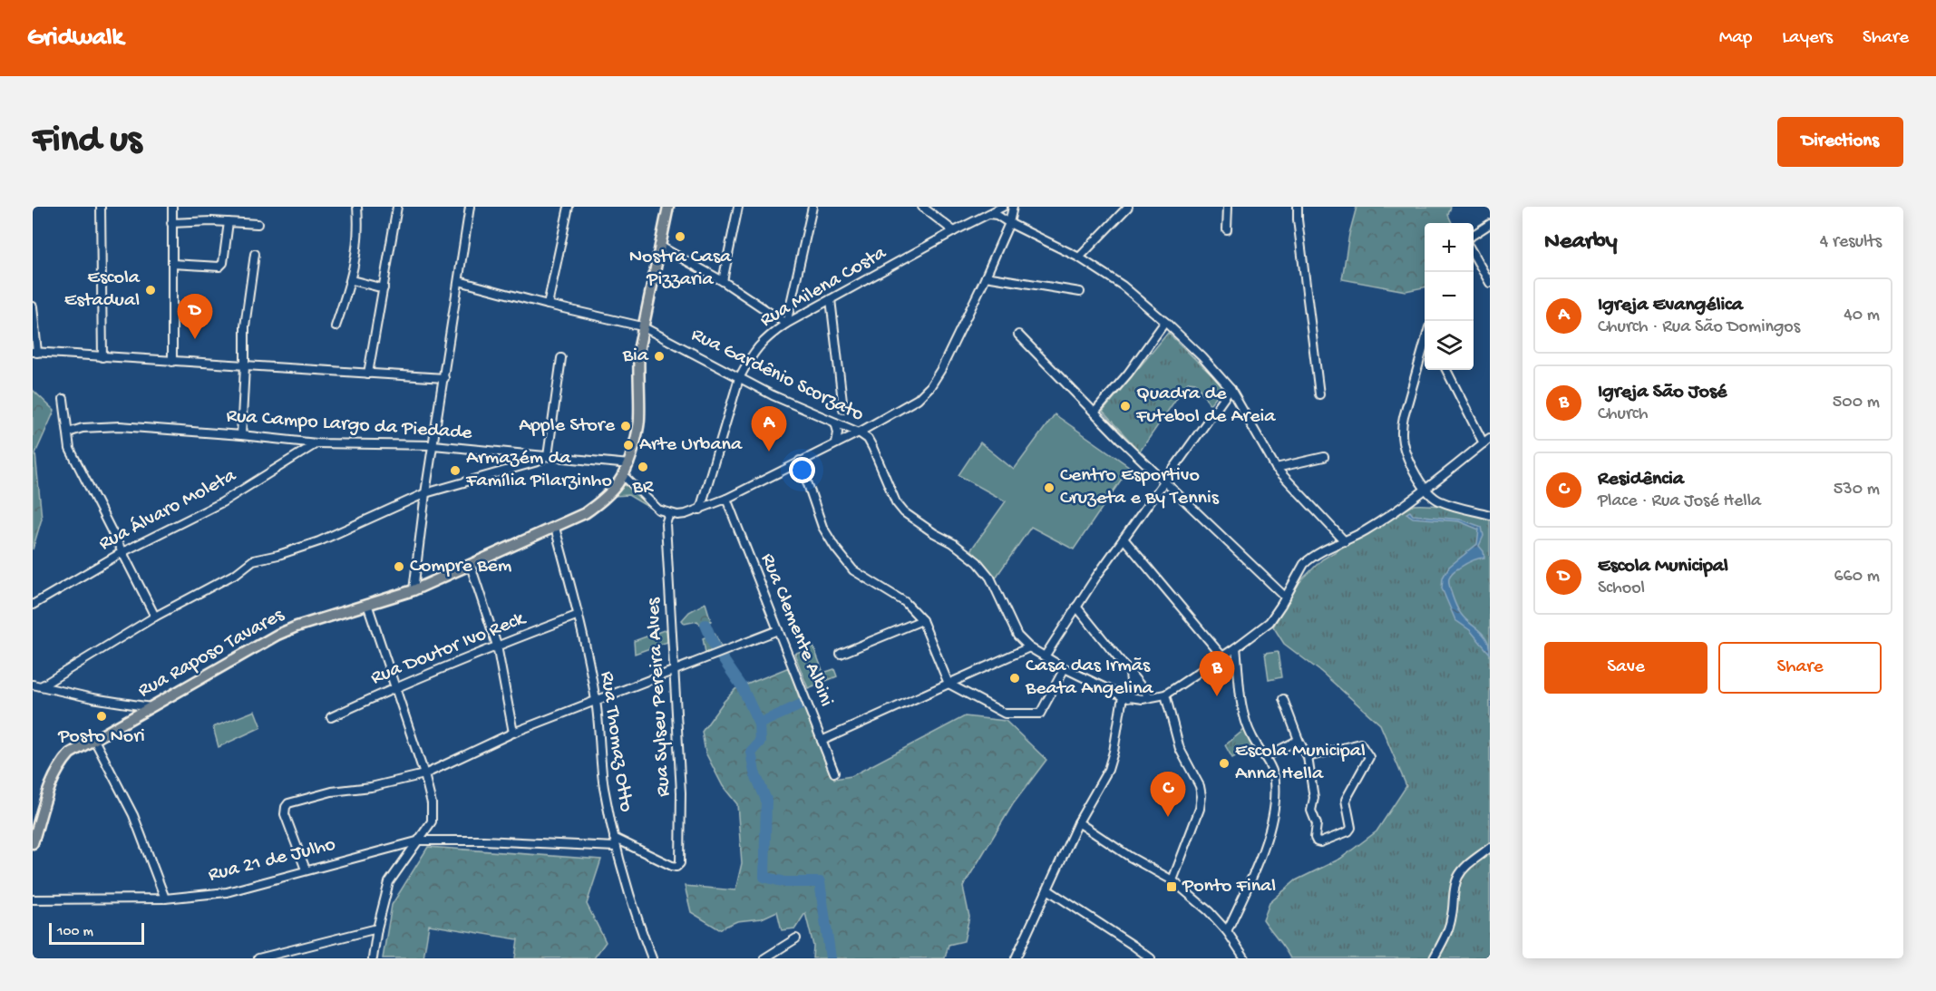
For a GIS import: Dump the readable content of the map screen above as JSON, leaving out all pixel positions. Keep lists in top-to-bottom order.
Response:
{
  "streets": {
    "main road": ["Rua Raposo Tavares"],
    "street": [
      "Rua Milena Costa",
      "Rua Gardênio Scorzato",
      "Rua Campo Largo da Piedade",
      "Rua Álvaro Moleta",
      "Rua Clemente Albini",
      "Rua Doutor Ivo Reck",
      "Rua Sylseu Pereira Alves",
      "Rua Thomaz Otto",
      "Rua 21 de Julho"
    ]
  },
  "crossings": [
    ["Rua Milena Costa", "Rua Gardênio Scorzato"],
    ["Rua Gardênio Scorzato", "Rua Raposo Tavares"],
    ["Rua Campo Largo da Piedade", "Rua Álvaro Moleta"],
    ["Rua Campo Largo da Piedade", "Rua Raposo Tavares"],
    ["Rua Doutor Ivo Reck", "Rua Thomaz Otto"],
    ["Rua Raposo Tavares", "Rua Thomaz Otto"],
    ["Rua Sylseu Pereira Alves", "Rua Thomaz Otto"],
    ["Rua Thomaz Otto", "Rua 21 de Julho"]
  ],
  "places": {
    "other": [
      "Nostra Casa Pizzaria",
      "Escola Estadual",
      "Bia",
      "Quadra de Futebol de Areia",
      "Apple Store",
      "Arte Urbana",
      "BR",
      "Armazém da Família Pilarzinho",
      "Centro Esportivo Cruzeta e By Tennis",
      "Compre Bem",
      "Casa das Irmãs Beata Angelina",
      "Posto Nori",
      "Escola Municipal Anna Hella"
    ],
    "transit": ["Ponto Final"]
  },
  "scale_bar": "100 m",
  "page": {
    "header": "Gridwalk",
    "nav": ["Map", "Layers", "Share"],
    "buttons": [
      "Directions",
      ["Save", "Share"]
    ],
    "title": "Find us",
    "heading": ["Nearby", "4 results"],
    "map_buttons": ["+", "−"],
    "list": [
      {
        "mark": "A",
        "name": "Igreja Evangélica",
        "note": "Church · Rua São Domingos",
        "value": "40 m"
      },
      {
        "mark": "B",
        "name": "Igreja São José",
        "note": "Church",
        "value": "500 m"
      },
      {
        "mark": "C",
        "name": "Residência",
        "note": "Place · Rua José Hella",
        "value": "530 m"
      },
      {
        "mark": "D",
        "name": "Escola Municipal",
        "note": "School",
        "value": "660 m"
      }
    ],
    "pins": [
      "D",
      "A",
      "B",
      "C"
    ],
    "scale": "100 m"
  }
}
